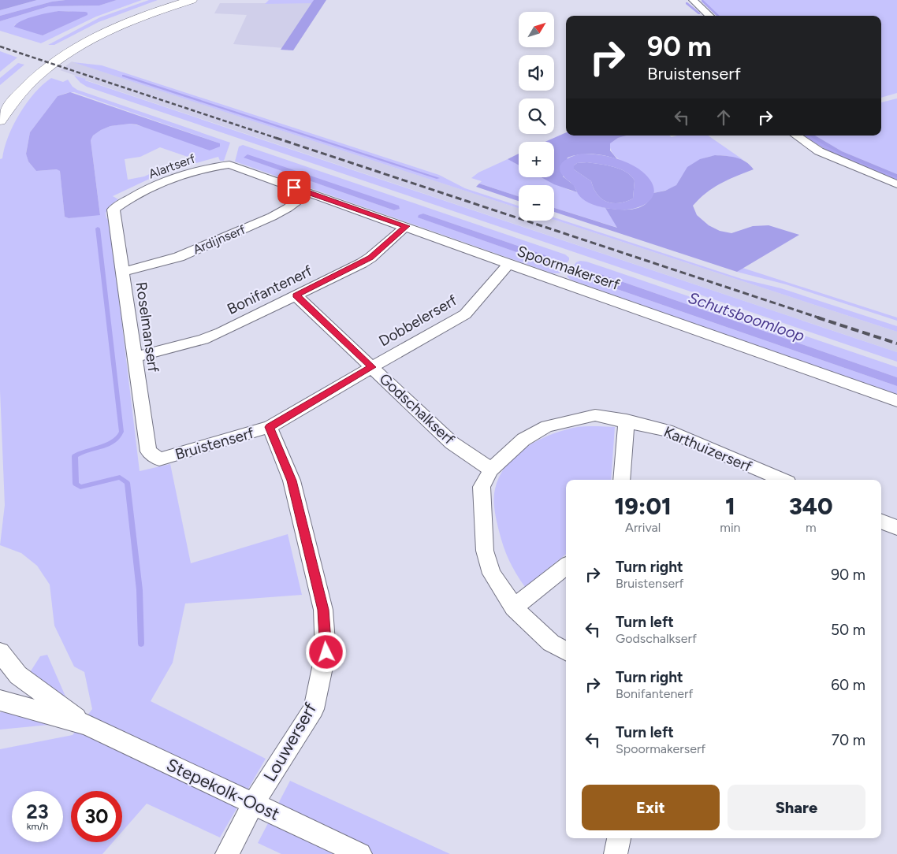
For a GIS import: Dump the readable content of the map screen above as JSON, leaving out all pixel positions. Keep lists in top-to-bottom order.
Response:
{
  "streets": {
    "street": [
      "Alartserf",
      "Ardijnserf",
      "Spoormakerserf",
      "Bonifantenerf",
      "Dobbelerserf",
      "Roselmanserf",
      "Godschalkserf",
      "Bruistenserf",
      "Karthuizerserf",
      "Louwerserf",
      "Stepekolk-Oost"
    ]
  },
  "crossings": [
    ["Alartserf", "Spoormakerserf"],
    ["Alartserf", "Roselmanserf"],
    ["Ardijnserf", "Spoormakerserf"],
    ["Ardijnserf", "Roselmanserf"],
    ["Spoormakerserf", "Bonifantenerf"],
    ["Spoormakerserf", "Dobbelerserf"],
    ["Bonifantenerf", "Roselmanserf"],
    ["Bonifantenerf", "Godschalkserf"],
    ["Dobbelerserf", "Godschalkserf"],
    ["Dobbelerserf", "Bruistenserf"],
    ["Roselmanserf", "Bruistenserf"],
    ["Godschalkserf", "Bruistenserf"],
    ["Godschalkserf", "Karthuizerserf"],
    ["Bruistenserf", "Louwerserf"],
    ["Louwerserf", "Stepekolk-Oost"]
  ],
  "water": ["Schutsboomloop"],
  "north": "top right",
  "page": {
    "map_buttons": ["+", "−"],
    "turn": ["90 m", "Bruistenserf"],
    "eta": [
      "19:01",
      "Arrival",
      "1",
      "min",
      "340",
      "m"
    ],
    "list": [
      {
        "name": "Turn right",
        "note": "Bruistenserf",
        "value": "90 m"
      },
      {
        "name": "Turn left",
        "note": "Godschalkserf",
        "value": "50 m"
      },
      {
        "name": "Turn right",
        "note": "Bonifantenerf",
        "value": "60 m"
      },
      {
        "name": "Turn left",
        "note": "Spoormakerserf",
        "value": "70 m"
      }
    ],
    "buttons": ["Exit", "Share"],
    "speed": "23 km/h",
    "limit": "30"
  }
}
